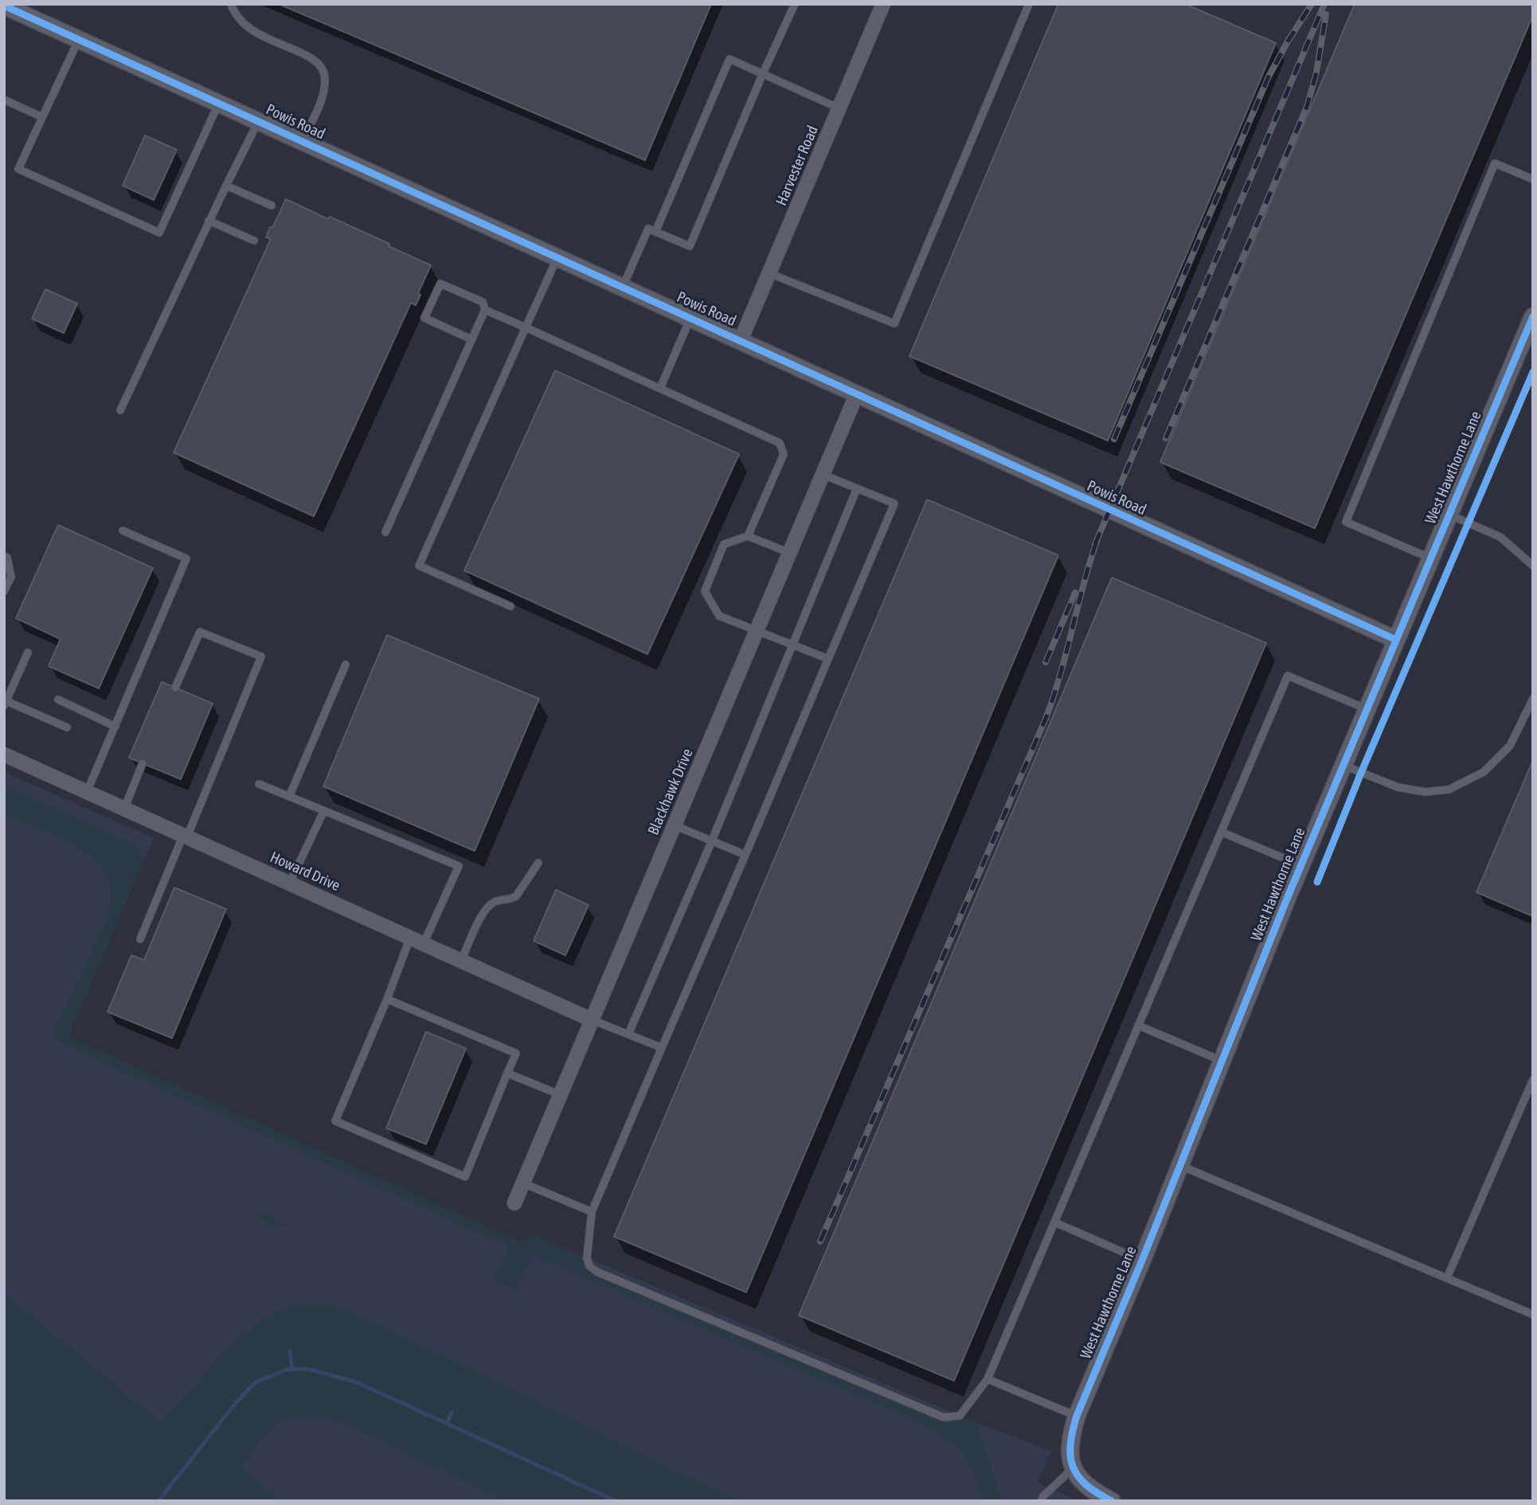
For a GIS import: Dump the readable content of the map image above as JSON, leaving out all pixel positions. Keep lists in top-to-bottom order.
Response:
{
  "streets": {
    "street": [
      "Powis Road",
      "Harvester Road",
      "West Hawthorne Lane",
      "Blackhawk Drive",
      "Howard Drive"
    ]
  },
  "crossings": [
    ["Powis Road", "Harvester Road"],
    ["Powis Road", "West Hawthorne Lane"],
    ["Powis Road", "Blackhawk Drive"],
    ["Blackhawk Drive", "Howard Drive"]
  ]
}
